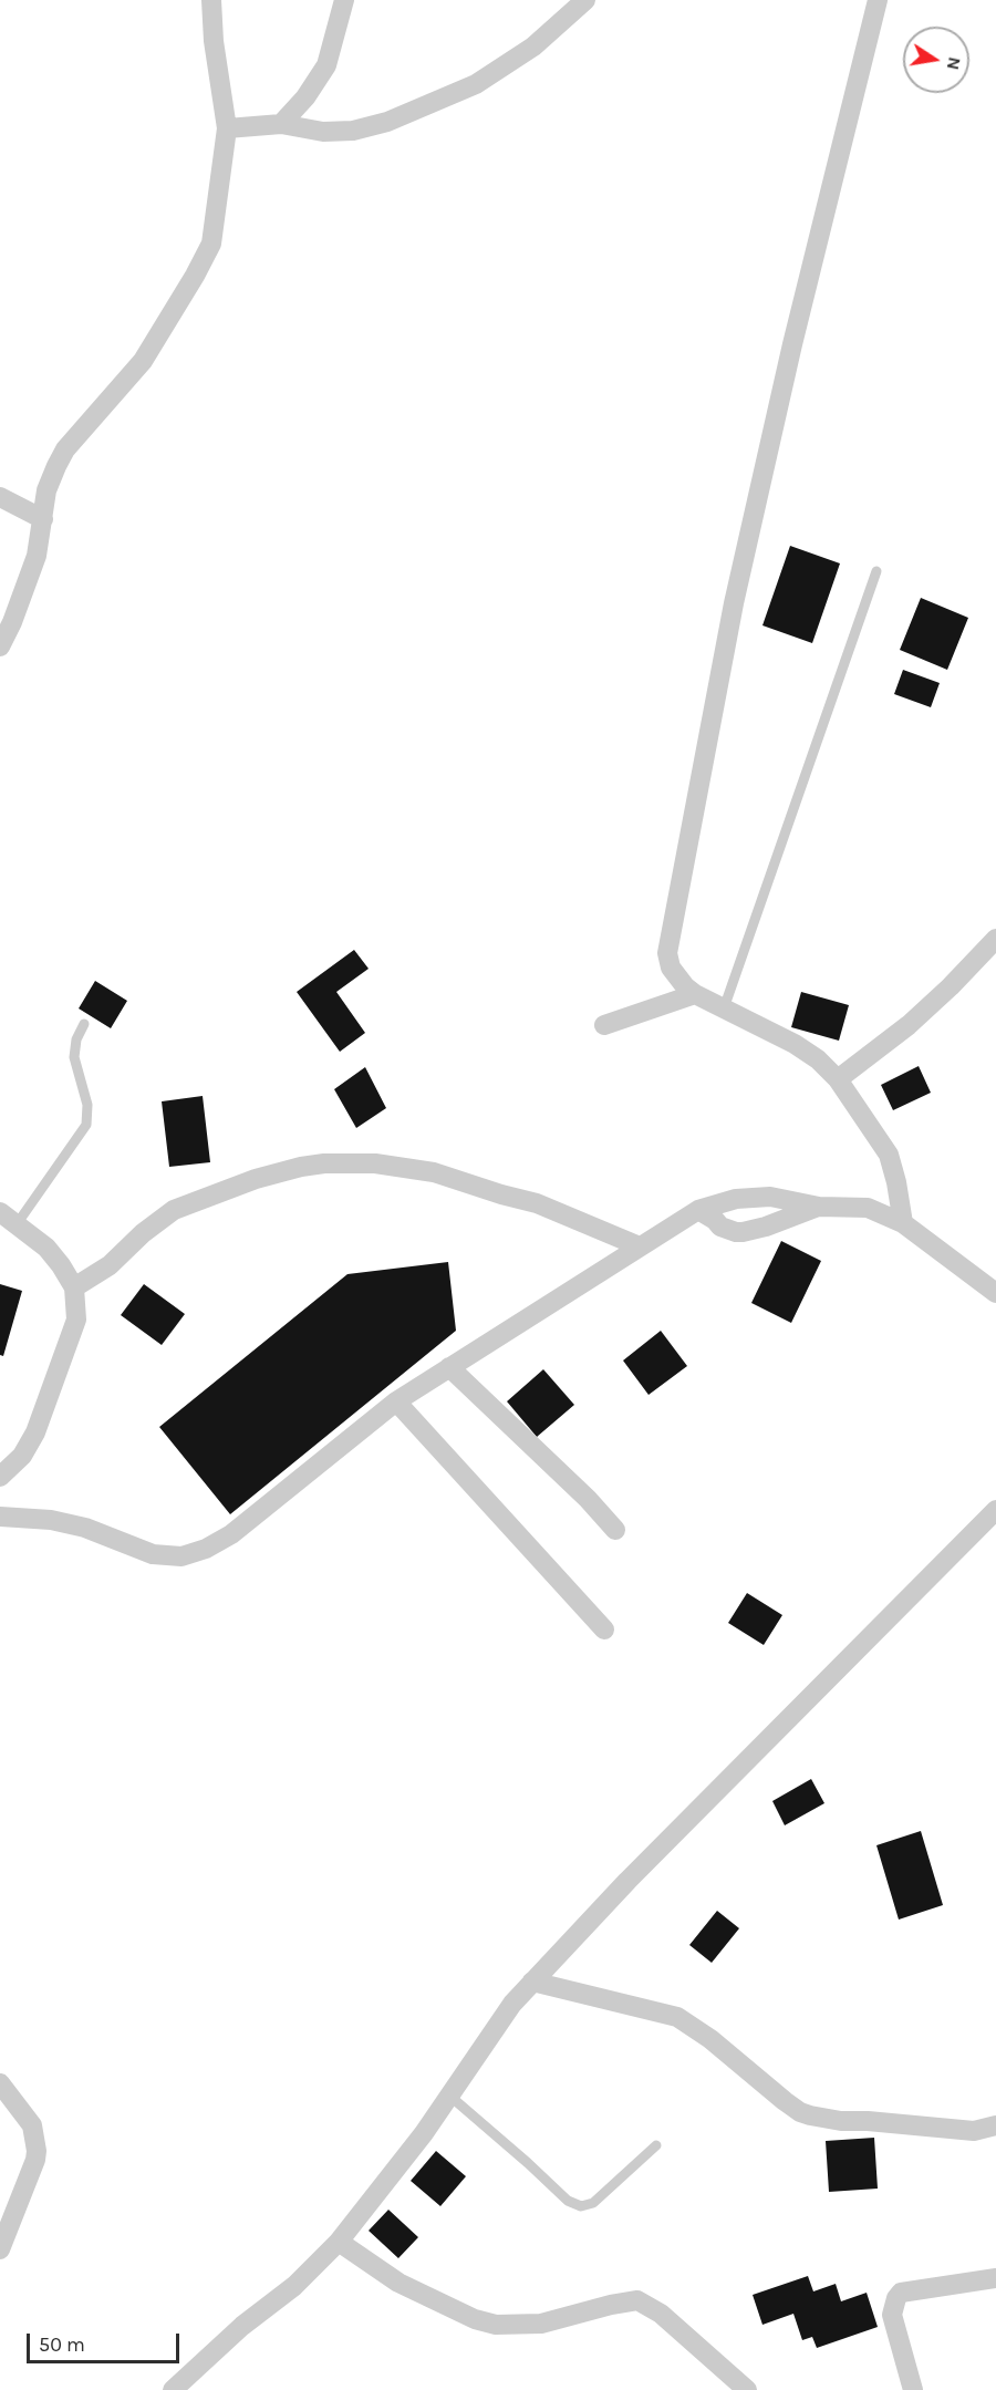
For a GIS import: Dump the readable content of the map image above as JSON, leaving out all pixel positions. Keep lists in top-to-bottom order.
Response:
{
  "scale_bar": "50 m",
  "north": "right"
}
